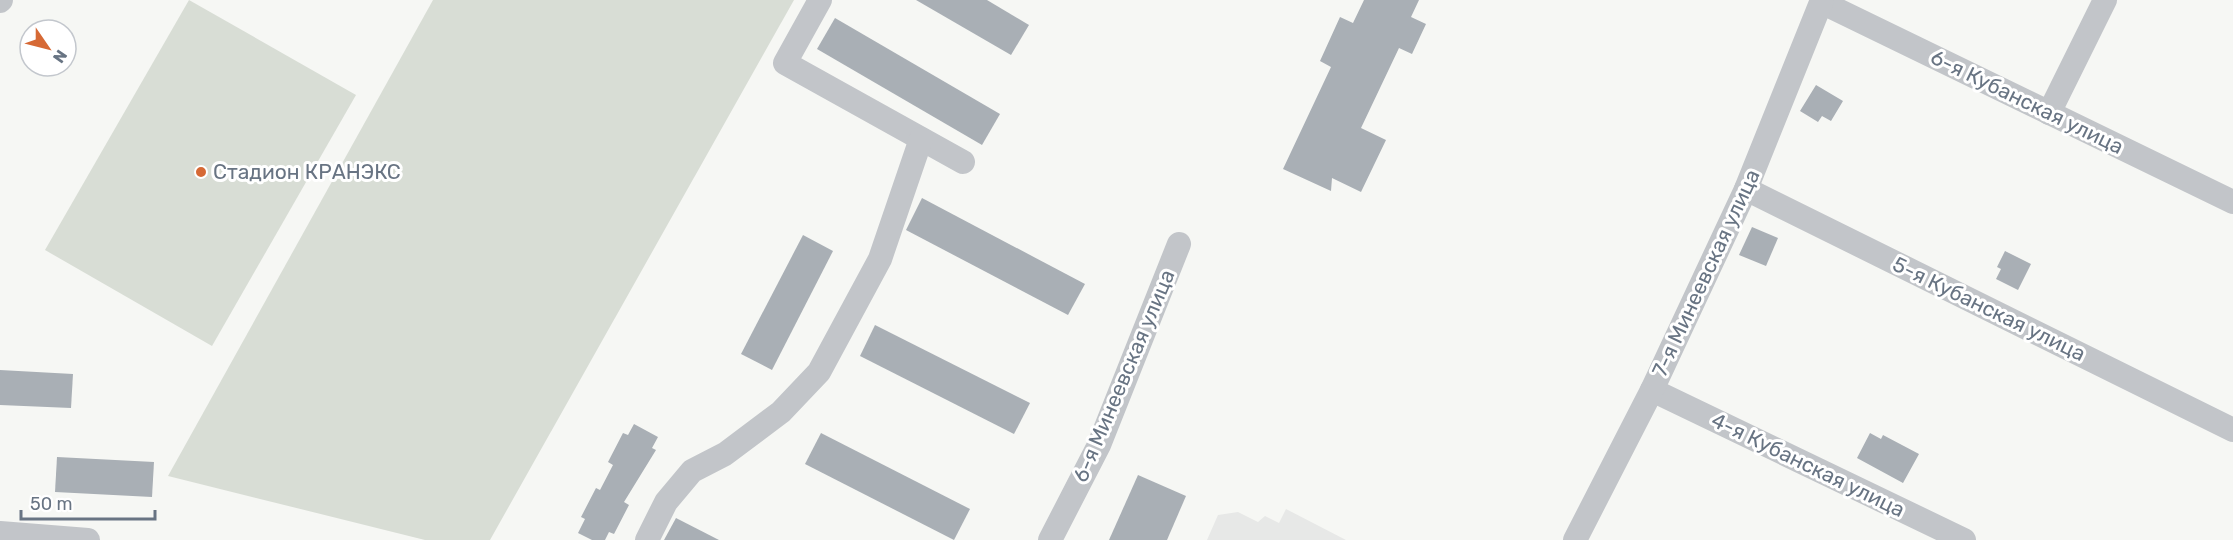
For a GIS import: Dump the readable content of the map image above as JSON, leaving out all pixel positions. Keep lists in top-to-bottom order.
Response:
{
  "streets": {
    "street": [
      "6-я Кубанская улица",
      "7-я Минеевская улица",
      "5-я Кубанская улица",
      "6-я Минеевская улица",
      "4-я Кубанская улица"
    ]
  },
  "crossings": [
    ["6-я Кубанская улица", "7-я Минеевская улица"],
    ["7-я Минеевская улица", "5-я Кубанская улица"],
    ["7-я Минеевская улица", "4-я Кубанская улица"]
  ],
  "places": ["Стадион КРАНЭКС"],
  "scale_bar": "50 m",
  "north": "bottom right"
}
